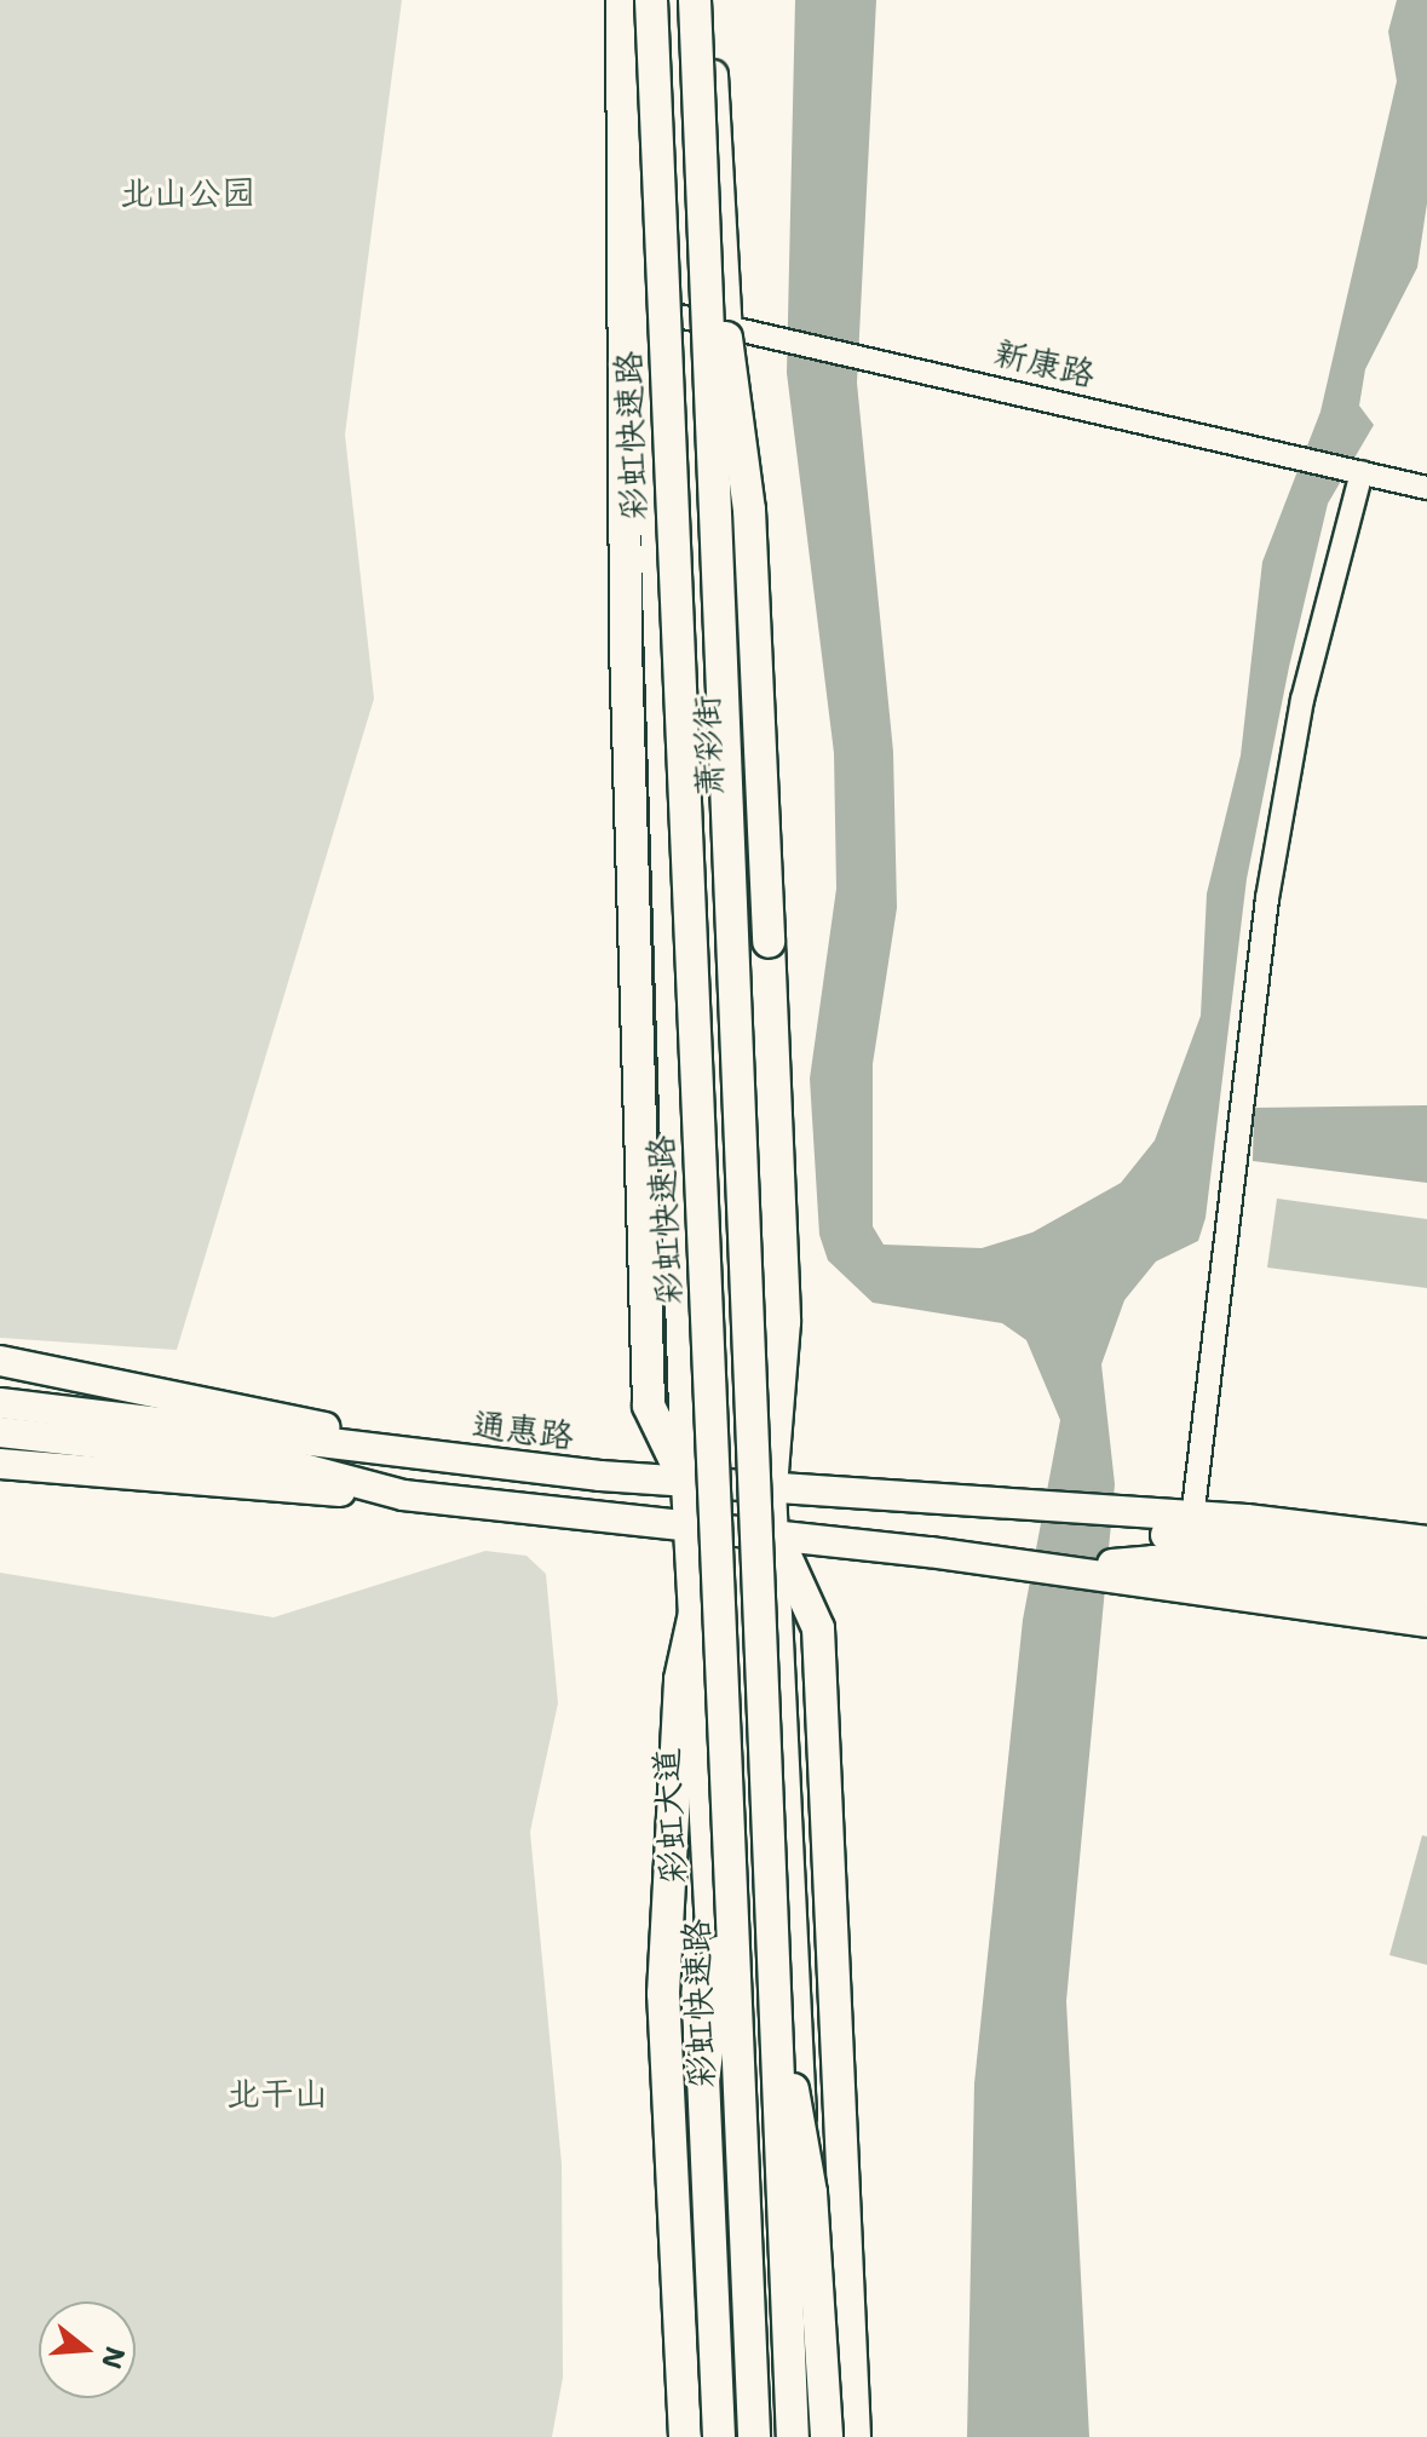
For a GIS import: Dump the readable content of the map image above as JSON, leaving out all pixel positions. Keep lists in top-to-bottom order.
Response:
{
  "streets": {
    "highway": ["彩虹快速路"],
    "main road": ["萧彩街", "通惠路", "彩虹大道"],
    "street": ["新康路"]
  },
  "crossings": [
    ["新康路", "萧彩街"],
    ["彩虹快速路", "萧彩街"],
    ["萧彩街", "通惠路"],
    ["萧彩街", "彩虹大道"],
    ["通惠路", "彩虹大道"]
  ],
  "parks": ["北山公园", "北干山"],
  "north": "right"
}
